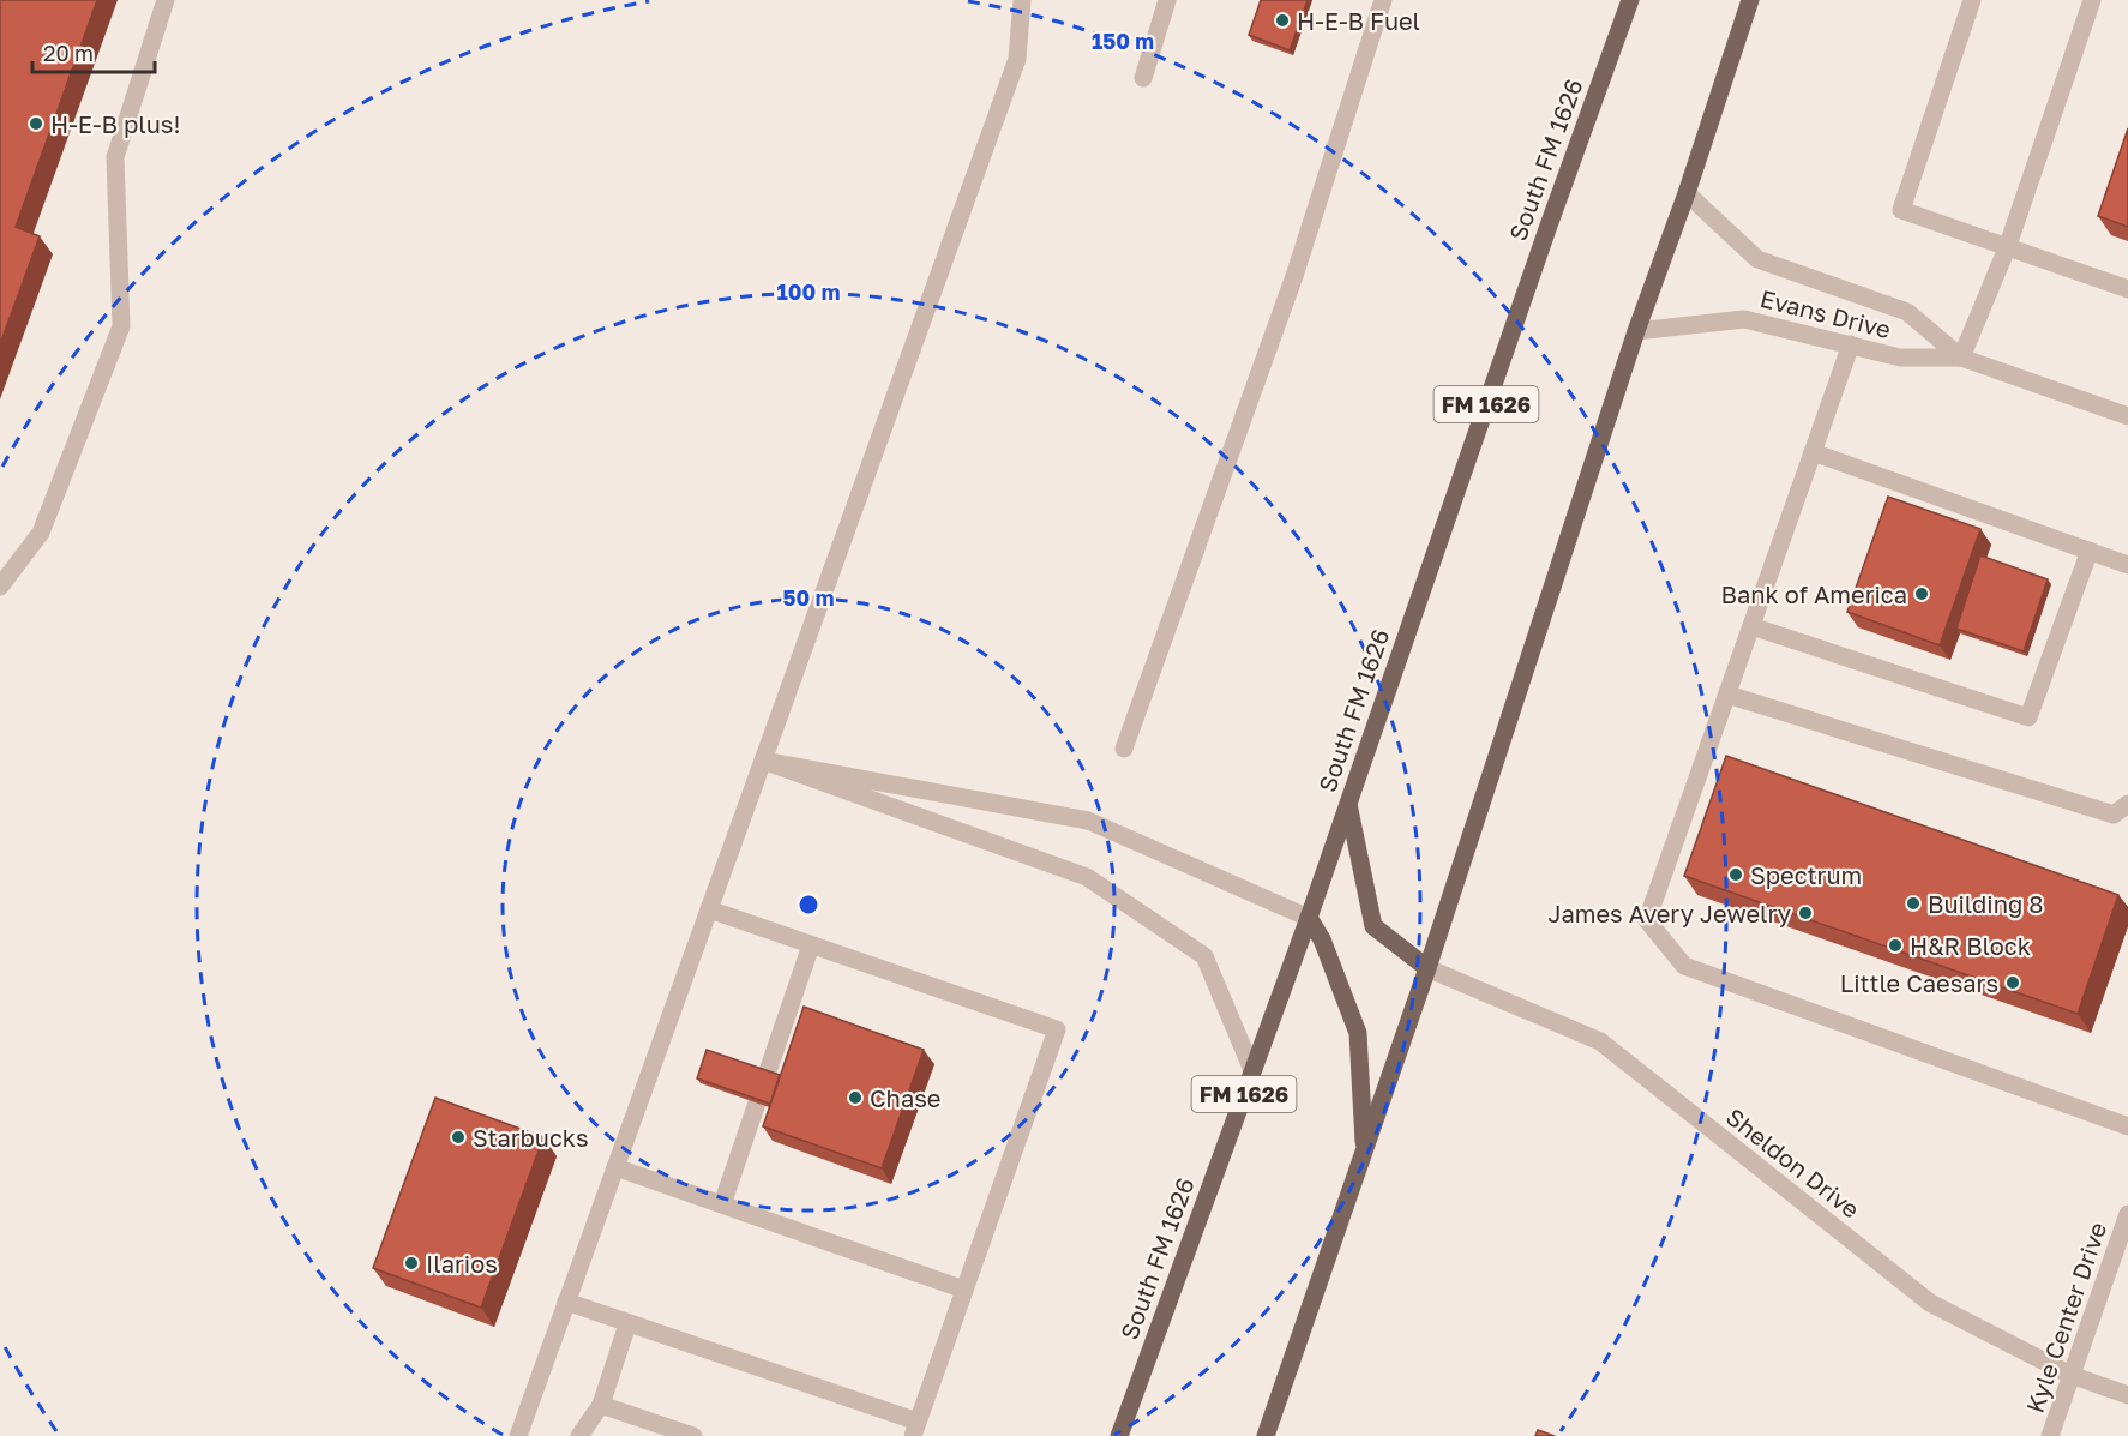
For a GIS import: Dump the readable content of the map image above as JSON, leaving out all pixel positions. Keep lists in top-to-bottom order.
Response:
{
  "streets": {
    "main road": ["South FM 1626", "FM 1626"],
    "street": ["Evans Drive", "Sheldon Drive", "Kyle Center Drive"]
  },
  "crossings": [
    ["Sheldon Drive", "Kyle Center Drive"]
  ],
  "places": [
    "H-E-B Fuel",
    "H-E-B plus!",
    "Bank of America",
    "Spectrum",
    "Building 8",
    "James Avery Jewelry",
    "H&R Block",
    "Little Caesars",
    "Chase",
    "Starbucks",
    "Ilarios"
  ],
  "scale_bar": "20 m",
  "rings": ["150 m", "100 m", "50 m"]
}
